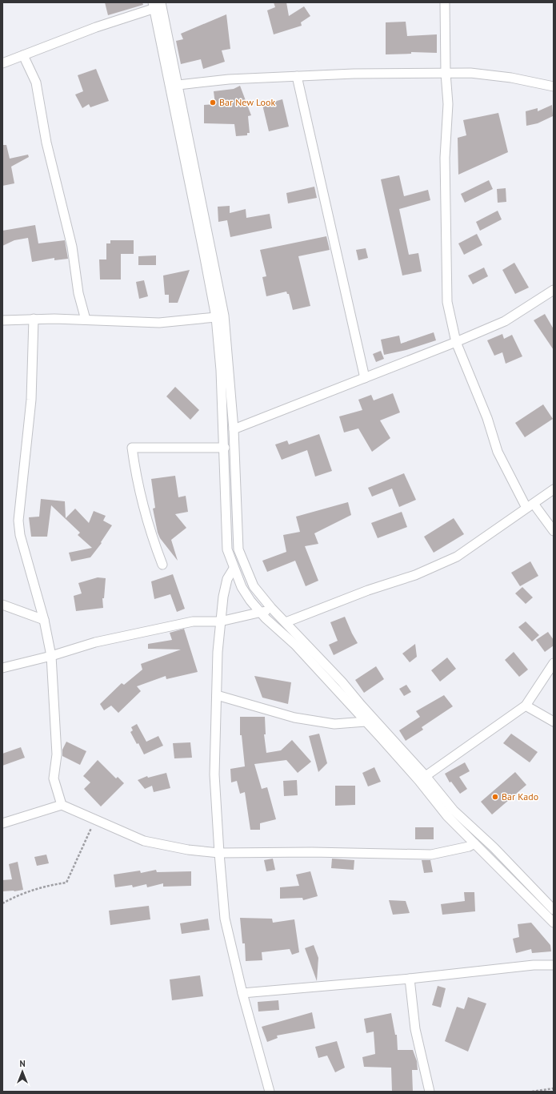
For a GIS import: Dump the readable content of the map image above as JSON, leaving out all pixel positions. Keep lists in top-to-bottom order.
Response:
{
  "places": ["Bar New Look", "Bar Kado"],
  "north": "top"
}
